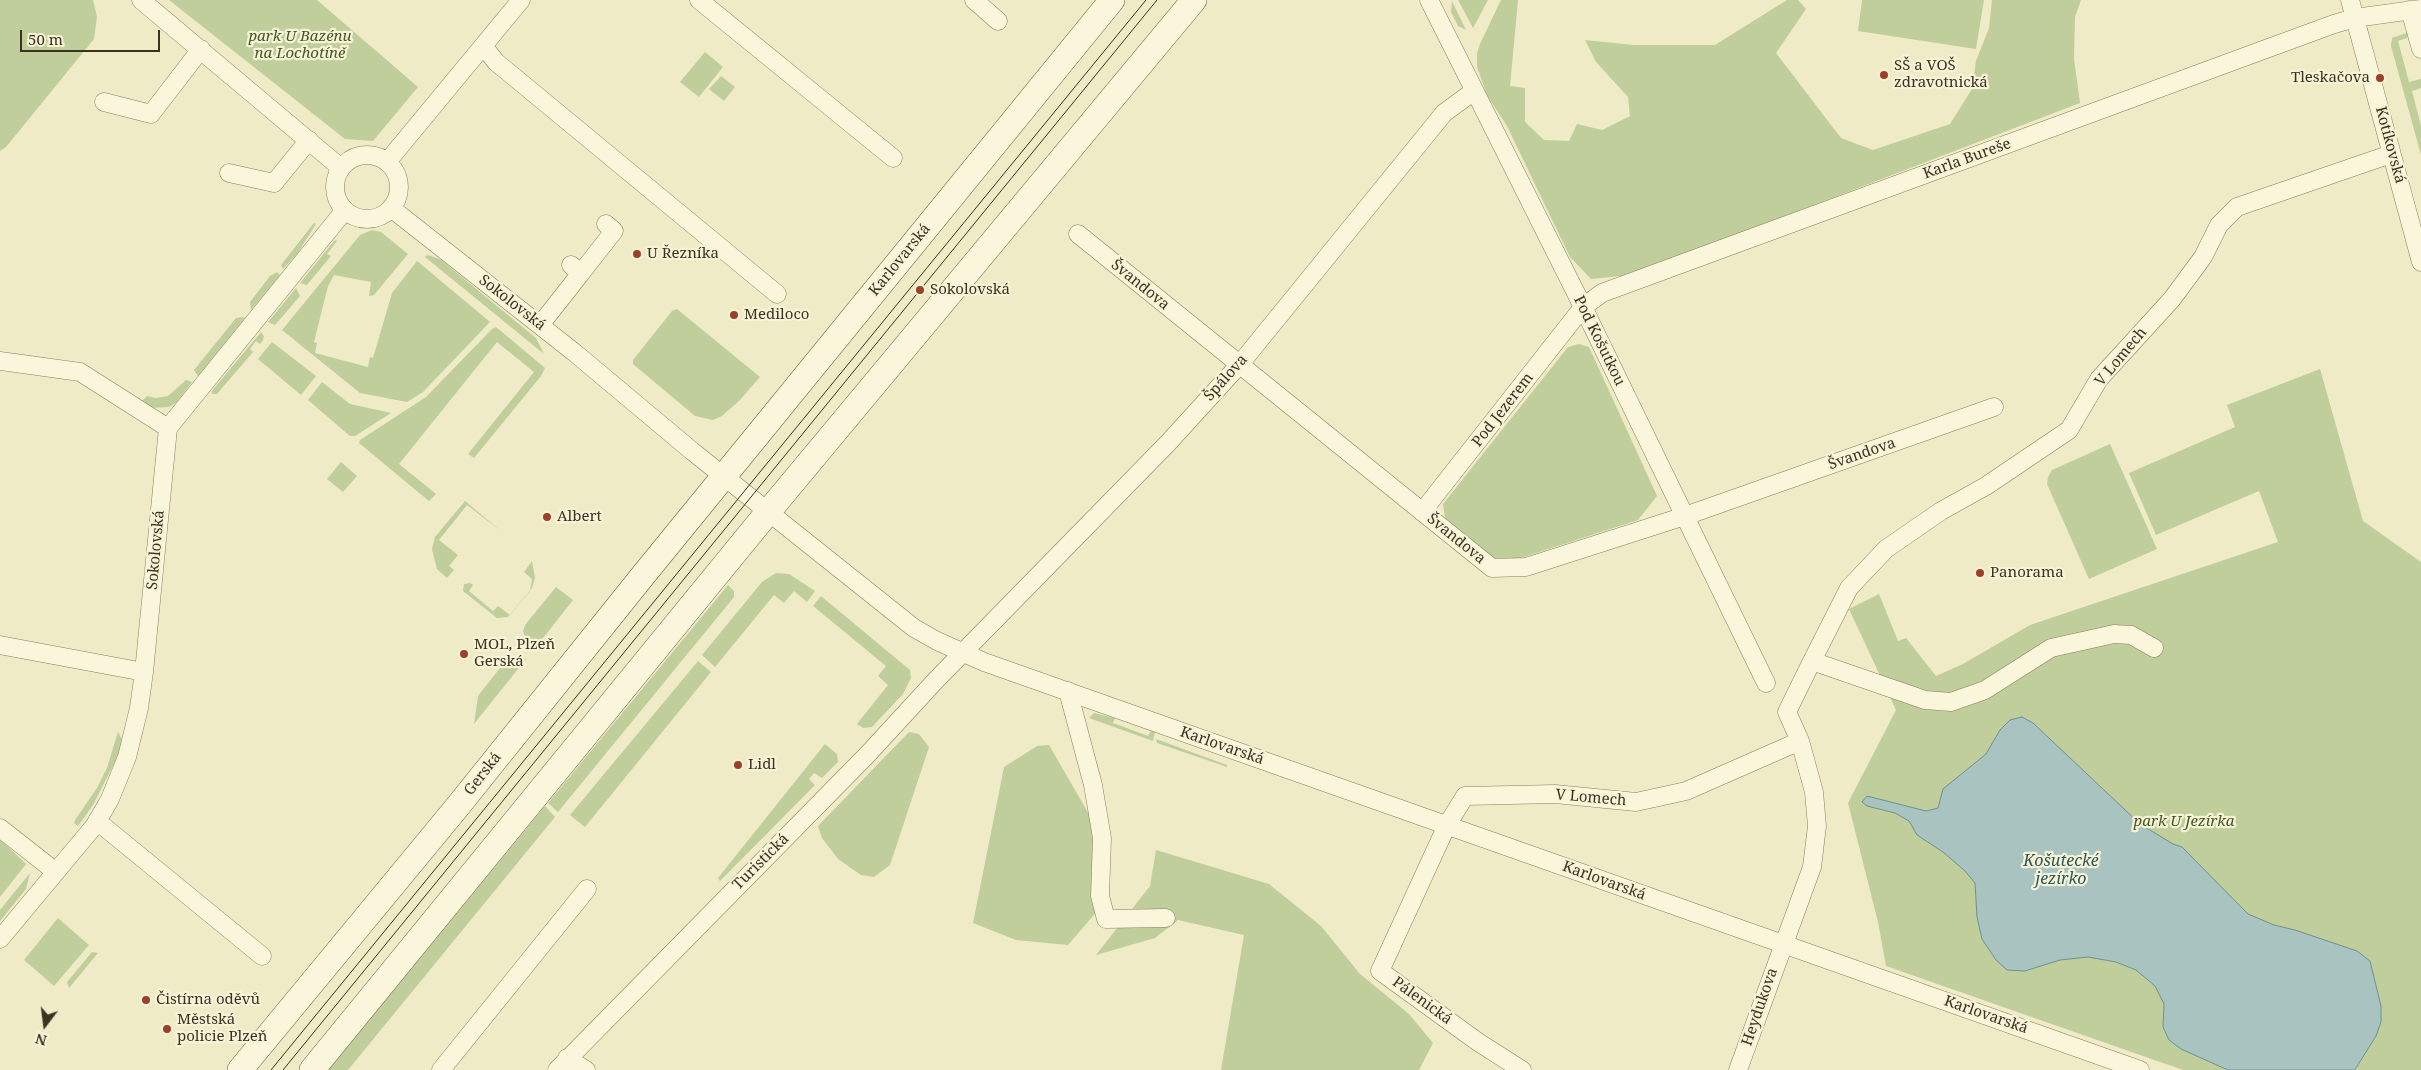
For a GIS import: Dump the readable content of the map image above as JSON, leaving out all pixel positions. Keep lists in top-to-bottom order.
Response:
{
  "streets": {
    "main road": ["Karlovarská", "Gerská"],
    "street": [
      "Kotíkovská",
      "Karla Bureše",
      "Švandova",
      "Sokolovská",
      "Pod Košutkou",
      "V Lomech",
      "Špálova",
      "Pod Jezerem",
      "Turistická",
      "Pálenická",
      "Heydukova"
    ]
  },
  "crossings": [
    ["Kotíkovská", "Karla Bureše"],
    ["Kotíkovská", "V Lomech"],
    ["Karla Bureše", "Pod Košutkou"],
    ["Karla Bureše", "Pod Jezerem"],
    ["Karlovarská", "Sokolovská"],
    ["Karlovarská", "V Lomech"],
    ["Karlovarská", "Špálova"],
    ["Karlovarská", "Gerská"],
    ["Karlovarská", "Turistická"],
    ["Karlovarská", "Pálenická"],
    ["Karlovarská", "Heydukova"],
    ["Švandova", "Pod Košutkou"],
    ["Švandova", "Špálova"],
    ["Švandova", "Pod Jezerem"],
    ["Sokolovská", "Gerská"],
    ["Pod Košutkou", "Špálova"],
    ["Pod Košutkou", "Pod Jezerem"],
    ["V Lomech", "Pálenická"],
    ["Špálova", "Turistická"]
  ],
  "water": ["Košutecké jezírko"],
  "parks": ["park U Bazénu na Lochotíně", "park U Jezírka"],
  "places": [
    "SŠ a VOŠ zdravotnická",
    "Tleskačova",
    "U Řezníka",
    "Sokolovská",
    "Mediloco",
    "Albert",
    "Panorama",
    "MOL, Plzeň Gerská",
    "Lidl",
    "Čistírna oděvů",
    "Městská policie Plzeň"
  ],
  "scale_bar": "50 m",
  "north": "bottom"
}
